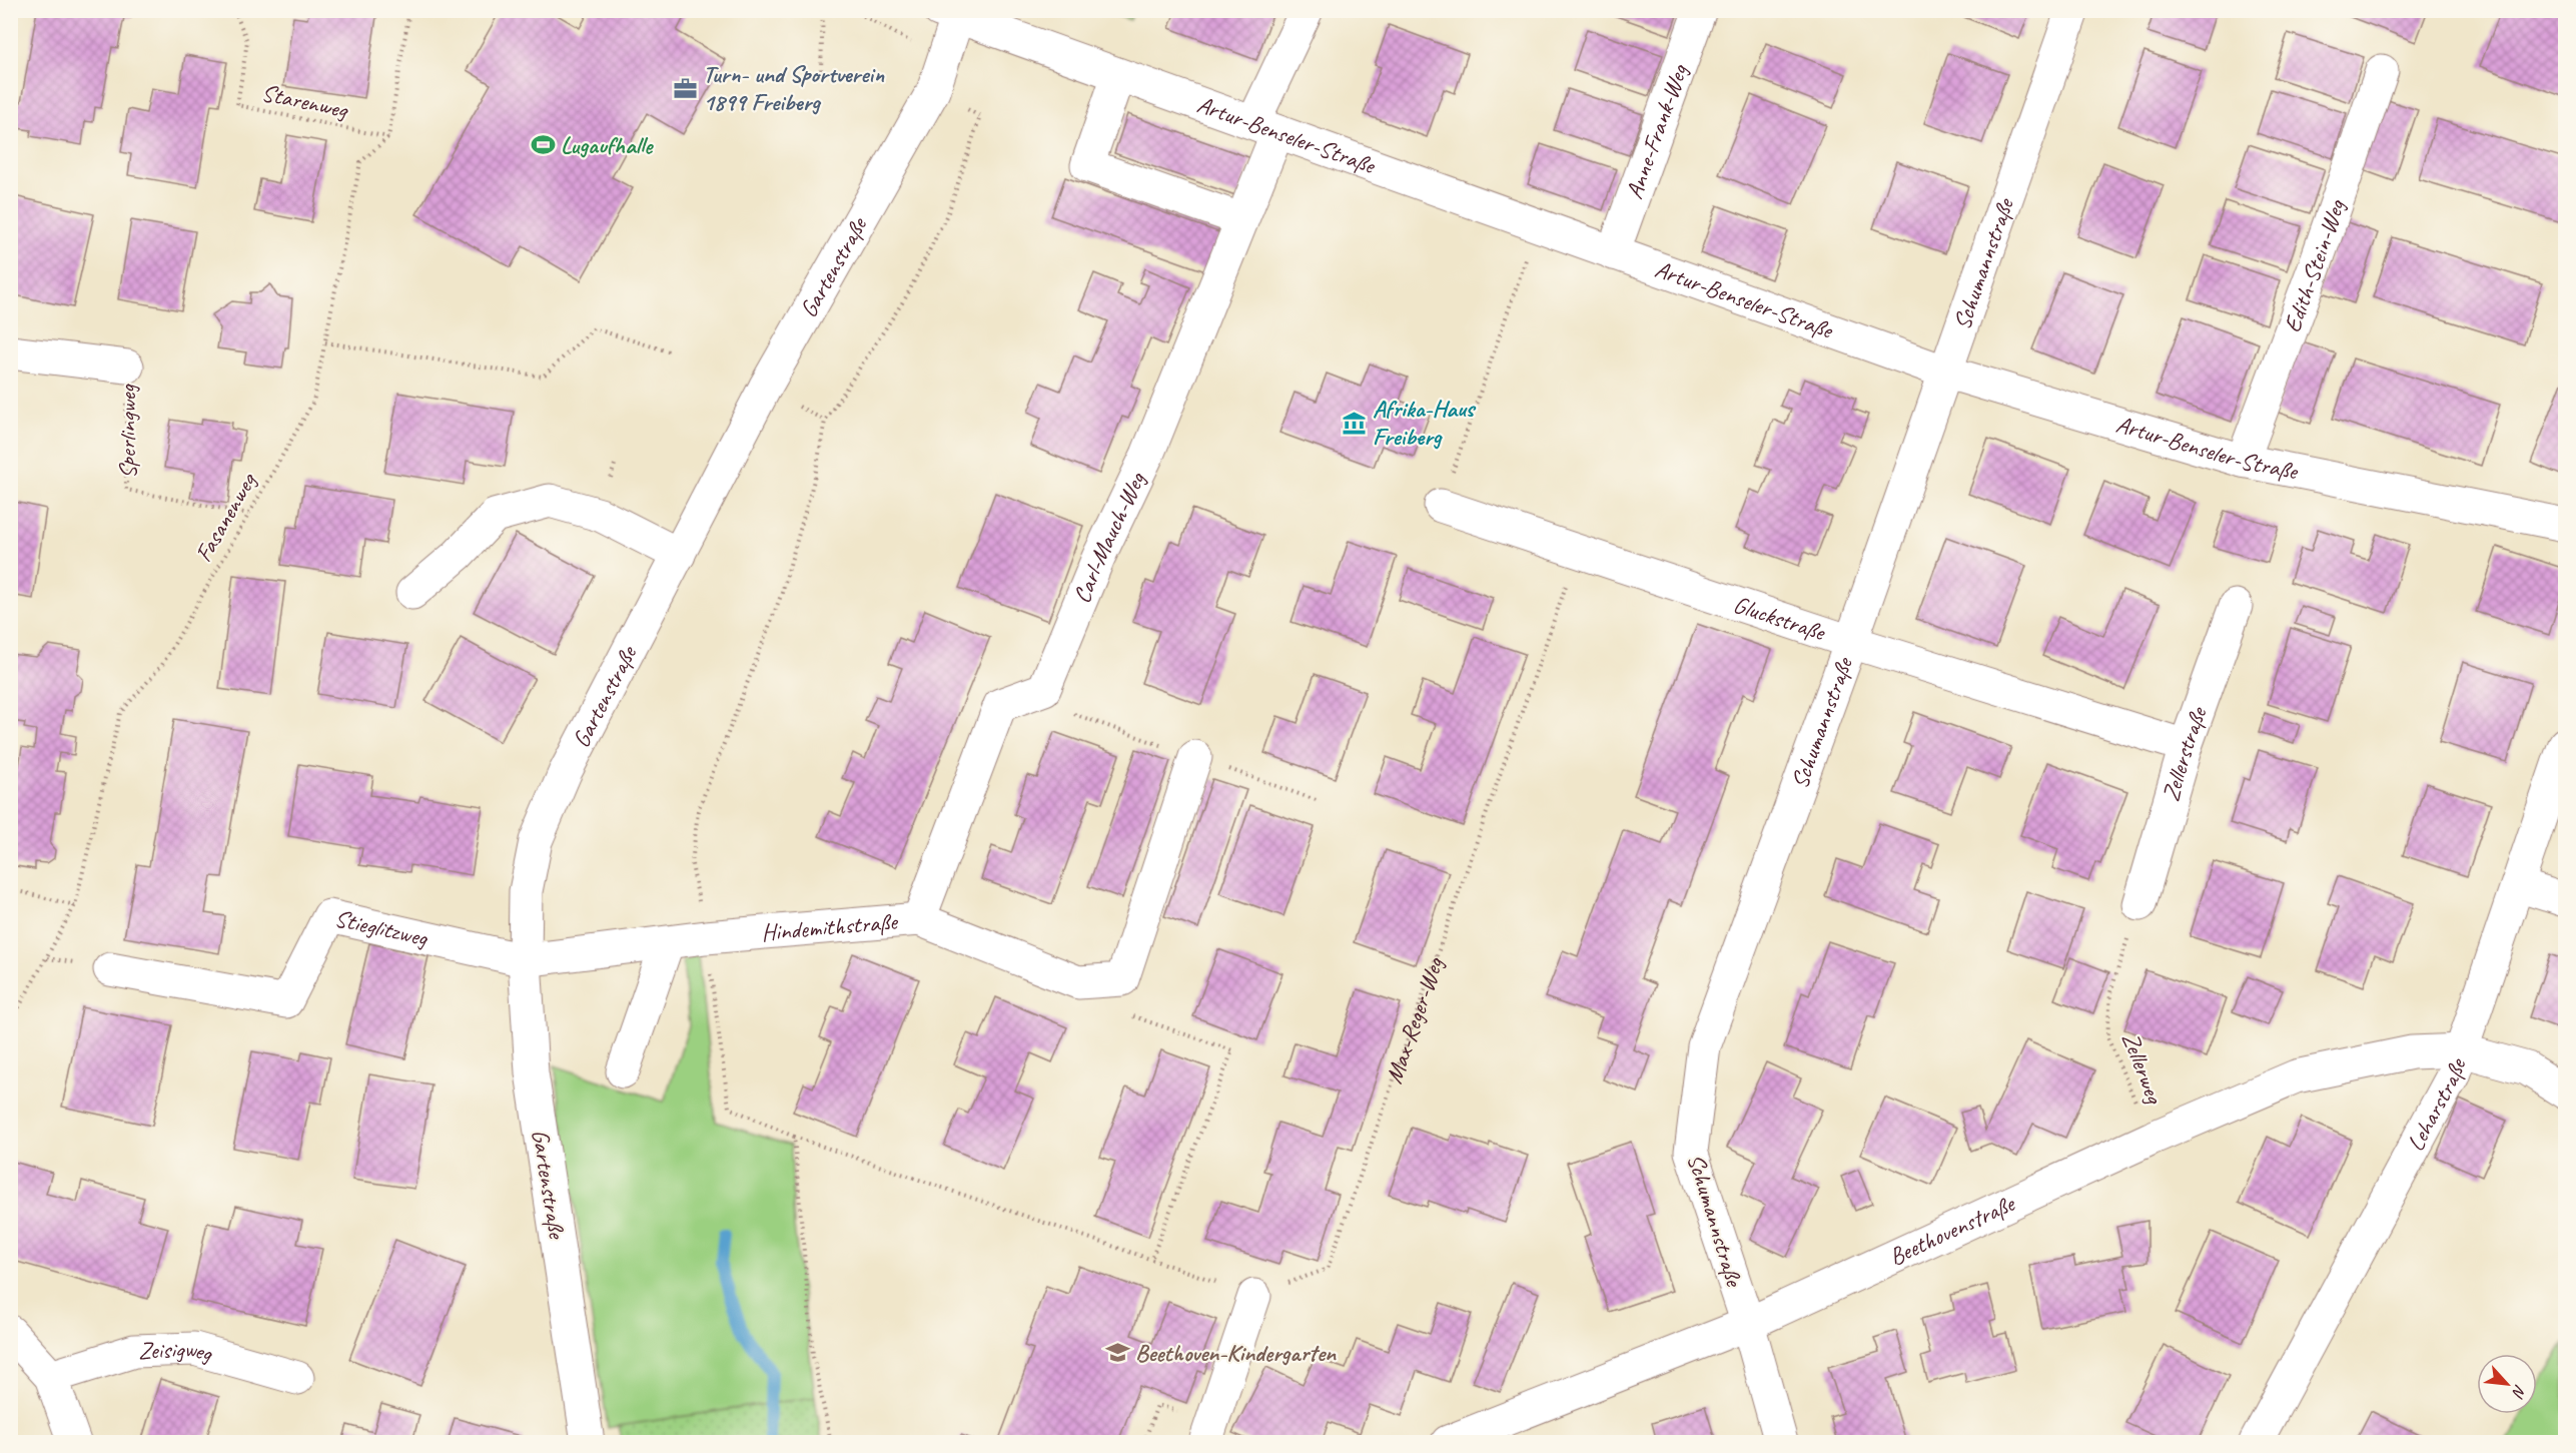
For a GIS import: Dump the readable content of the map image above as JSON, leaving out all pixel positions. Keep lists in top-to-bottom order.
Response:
{
  "streets": {
    "street": [
      "Anne-Frank-Weg",
      "Artur-Benseler-Straße",
      "Schumannstraße",
      "Edith-Stein-Weg",
      "Gartenstraße",
      "Sperlingweg",
      "Carl-Mauch-Weg",
      "Gluckstraße",
      "Zellerstraße",
      "Hindemithstraße",
      "Stieglitzweg",
      "Leharstraße",
      "Beethovenstraße",
      "Zeisigweg"
    ],
    "path": [
      "Starenweg",
      "Fasanenweg",
      "Max-Reger-Weg",
      "Zellerweg"
    ]
  },
  "crossings": [
    ["Starenweg", "Fasanenweg"],
    ["Anne-Frank-Weg", "Artur-Benseler-Straße"],
    ["Artur-Benseler-Straße", "Schumannstraße"],
    ["Artur-Benseler-Straße", "Edith-Stein-Weg"],
    ["Artur-Benseler-Straße", "Gartenstraße"],
    ["Artur-Benseler-Straße", "Carl-Mauch-Weg"],
    ["Schumannstraße", "Gluckstraße"],
    ["Schumannstraße", "Beethovenstraße"],
    ["Gartenstraße", "Hindemithstraße"],
    ["Gartenstraße", "Stieglitzweg"],
    ["Sperlingweg", "Fasanenweg"],
    ["Carl-Mauch-Weg", "Hindemithstraße"],
    ["Gluckstraße", "Zellerstraße"],
    ["Gluckstraße", "Max-Reger-Weg"],
    ["Zellerstraße", "Zellerweg"],
    ["Hindemithstraße", "Stieglitzweg"],
    ["Zellerweg", "Beethovenstraße"],
    ["Leharstraße", "Beethovenstraße"]
  ],
  "places": {
    "office": ["Turn- und Sportverein 1899 Freiberg"],
    "sports": ["Lugaufhalle"],
    "museum": ["Afrika-Haus Freiberg"],
    "school or university": ["Beethoven-Kindergarten"]
  },
  "north": "bottom right"
}
